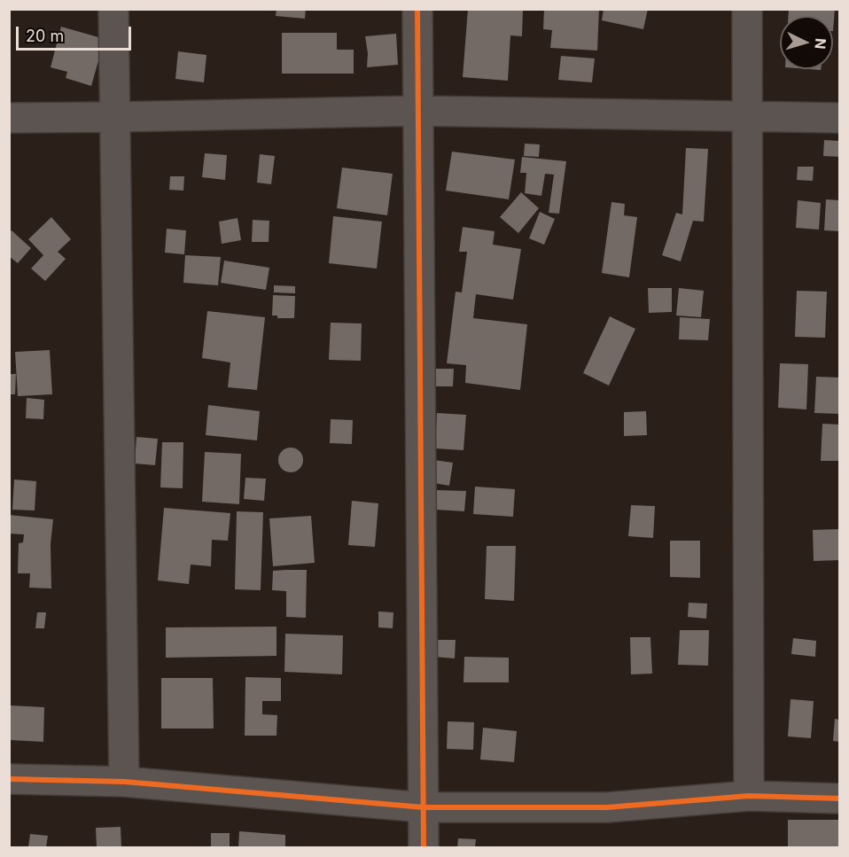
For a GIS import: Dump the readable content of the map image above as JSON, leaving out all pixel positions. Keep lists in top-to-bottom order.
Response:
{
  "scale_bar": "20 m",
  "north": "right"
}
